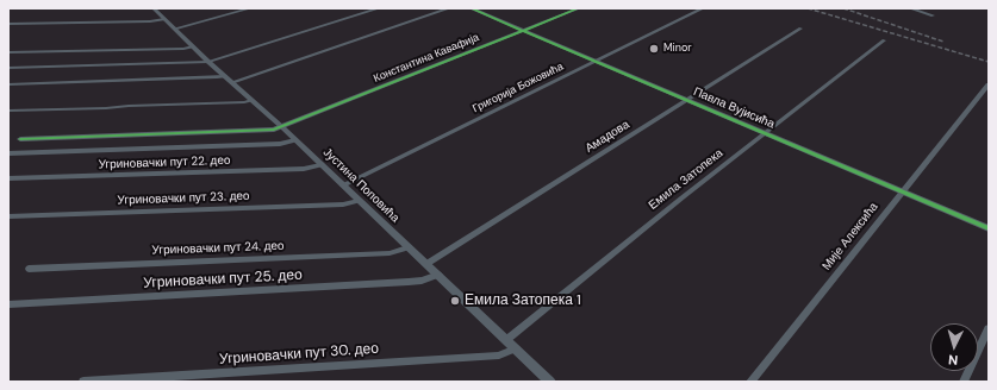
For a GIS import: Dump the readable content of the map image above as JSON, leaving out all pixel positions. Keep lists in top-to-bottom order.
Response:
{
  "streets": {
    "street": [
      "Константина Кавафија",
      "Григорија Божовића",
      "Павла Вујисића",
      "Амадова",
      "Угриновачки пут 22. део",
      "Емила Затопека",
      "Јустина Поповића",
      "Угриновачки пут 23. део",
      "Мије Алексића",
      "Угриновачки пут 24. део",
      "Угриновачки пут 25. део",
      "Угриновачки пут 30. део"
    ]
  },
  "crossings": [
    ["Константина Кавафија", "Павла Вујисића"],
    ["Константина Кавафија", "Јустина Поповића"],
    ["Григорија Божовића", "Павла Вујисића"],
    ["Григорија Божовића", "Јустина Поповића"],
    ["Павла Вујисића", "Амадова"],
    ["Павла Вујисића", "Емила Затопека"],
    ["Павла Вујисића", "Мије Алексића"],
    ["Амадова", "Јустина Поповића"],
    ["Угриновачки пут 22. део", "Јустина Поповића"],
    ["Емила Затопека", "Јустина Поповића"],
    ["Јустина Поповића", "Угриновачки пут 23. део"],
    ["Јустина Поповића", "Угриновачки пут 24. део"],
    ["Јустина Поповића", "Угриновачки пут 25. део"],
    ["Јустина Поповића", "Угриновачки пут 30. део"]
  ],
  "places": ["Minor", "Емила Затопека 1"],
  "north": "bottom"
}
